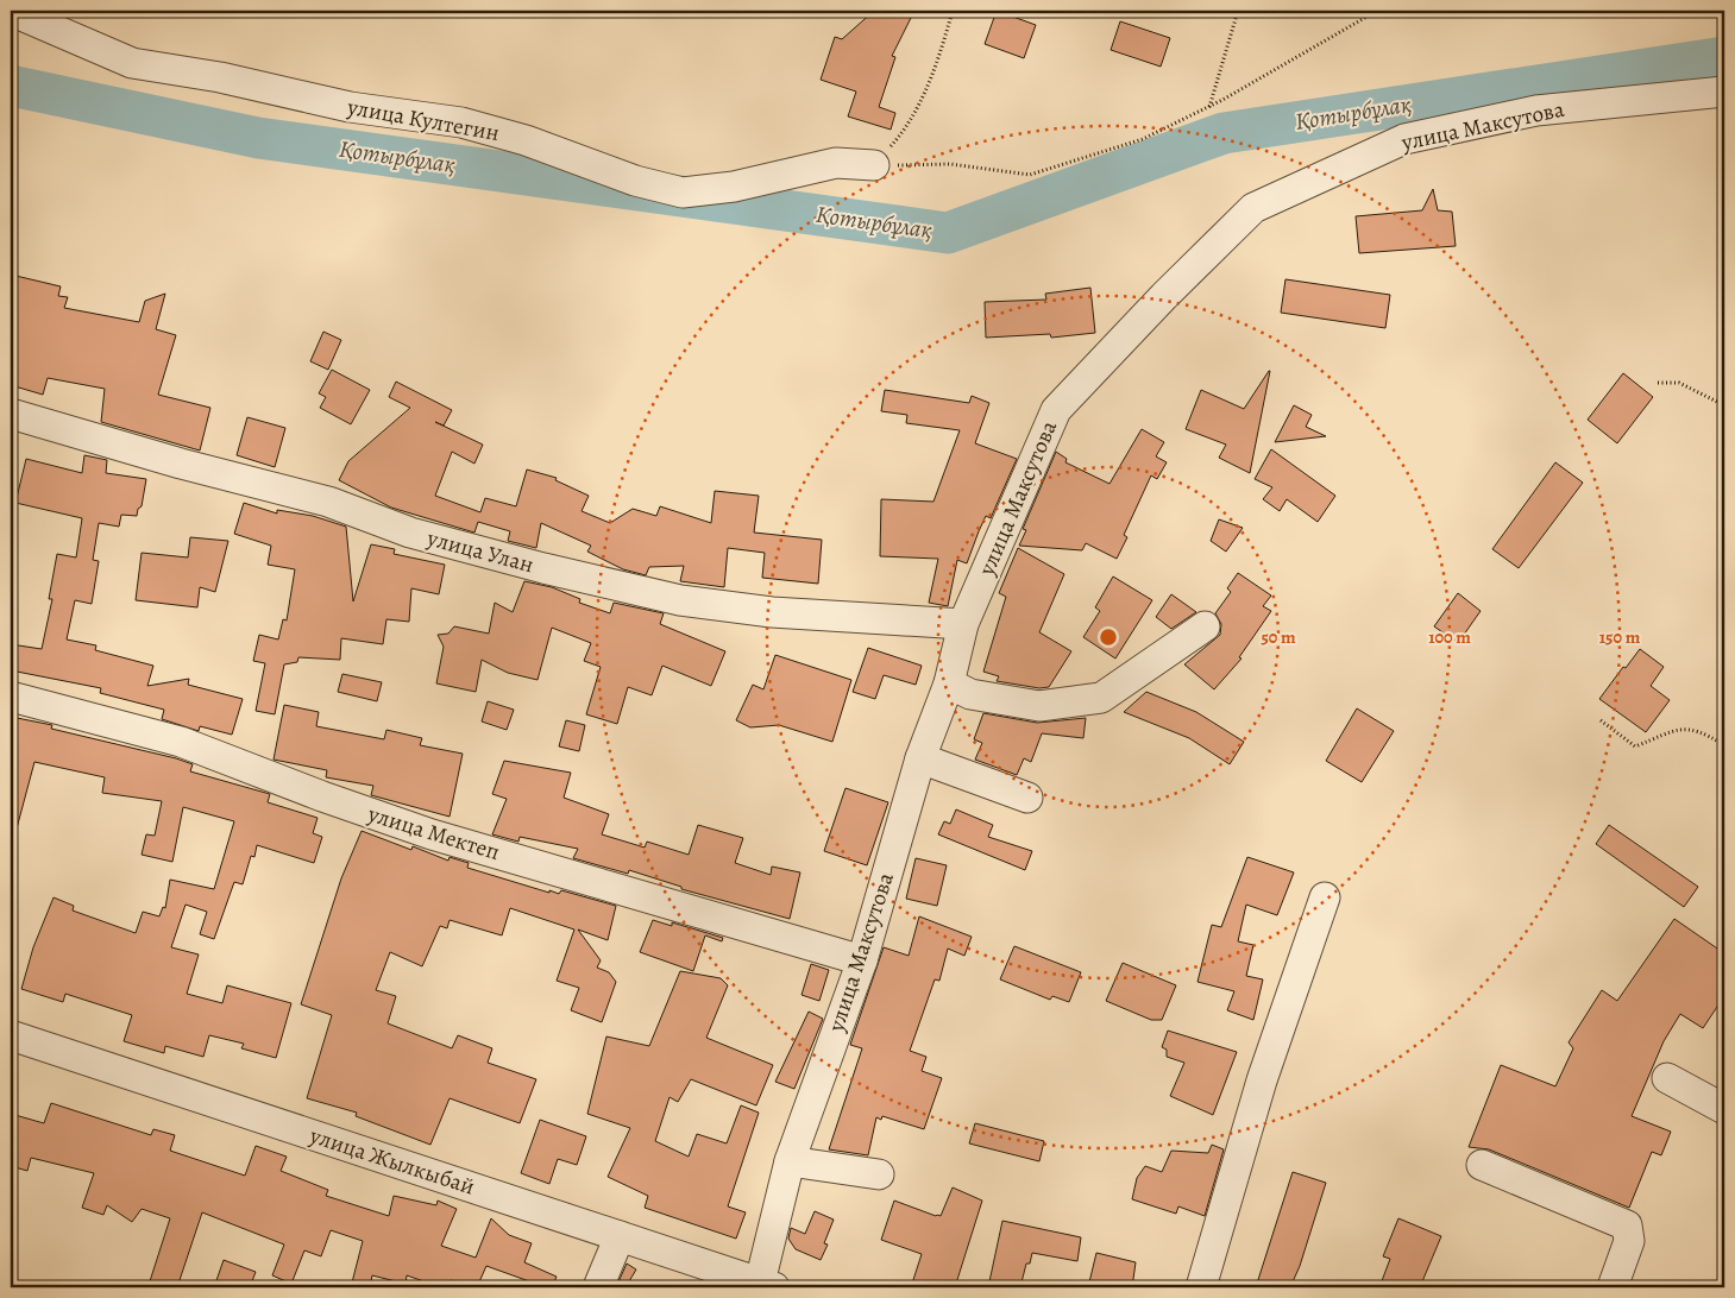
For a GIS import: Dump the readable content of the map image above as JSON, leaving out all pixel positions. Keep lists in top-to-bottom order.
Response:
{
  "streets": {
    "street": [
      "улица Култегин",
      "улица Максутова",
      "улица Улан",
      "улица Мектеп",
      "улица Жылкыбай"
    ]
  },
  "crossings": [
    ["улица Максутова", "улица Улан"],
    ["улица Максутова", "улица Мектеп"],
    ["улица Максутова", "улица Жылкыбай"]
  ],
  "water": ["Қотырбұлақ"],
  "rings": ["50 m", "100 m", "150 m"]
}
